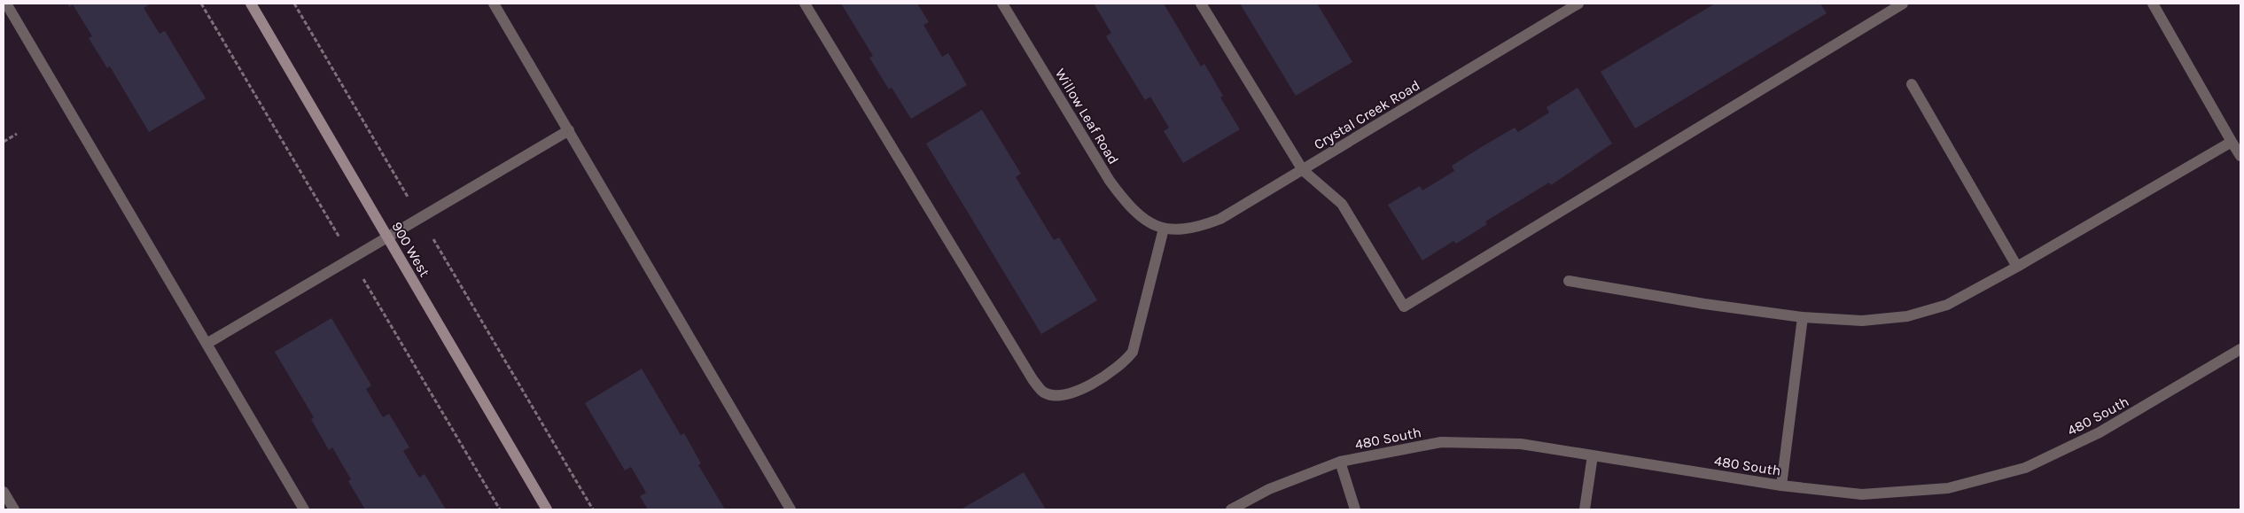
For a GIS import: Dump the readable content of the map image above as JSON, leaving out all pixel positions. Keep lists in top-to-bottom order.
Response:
{
  "streets": {
    "street": [
      "Crystal Creek Road",
      "Willow Leaf Road",
      "900 West",
      "480 South"
    ]
  },
  "crossings": [
    ["Crystal Creek Road", "Willow Leaf Road"]
  ]
}
